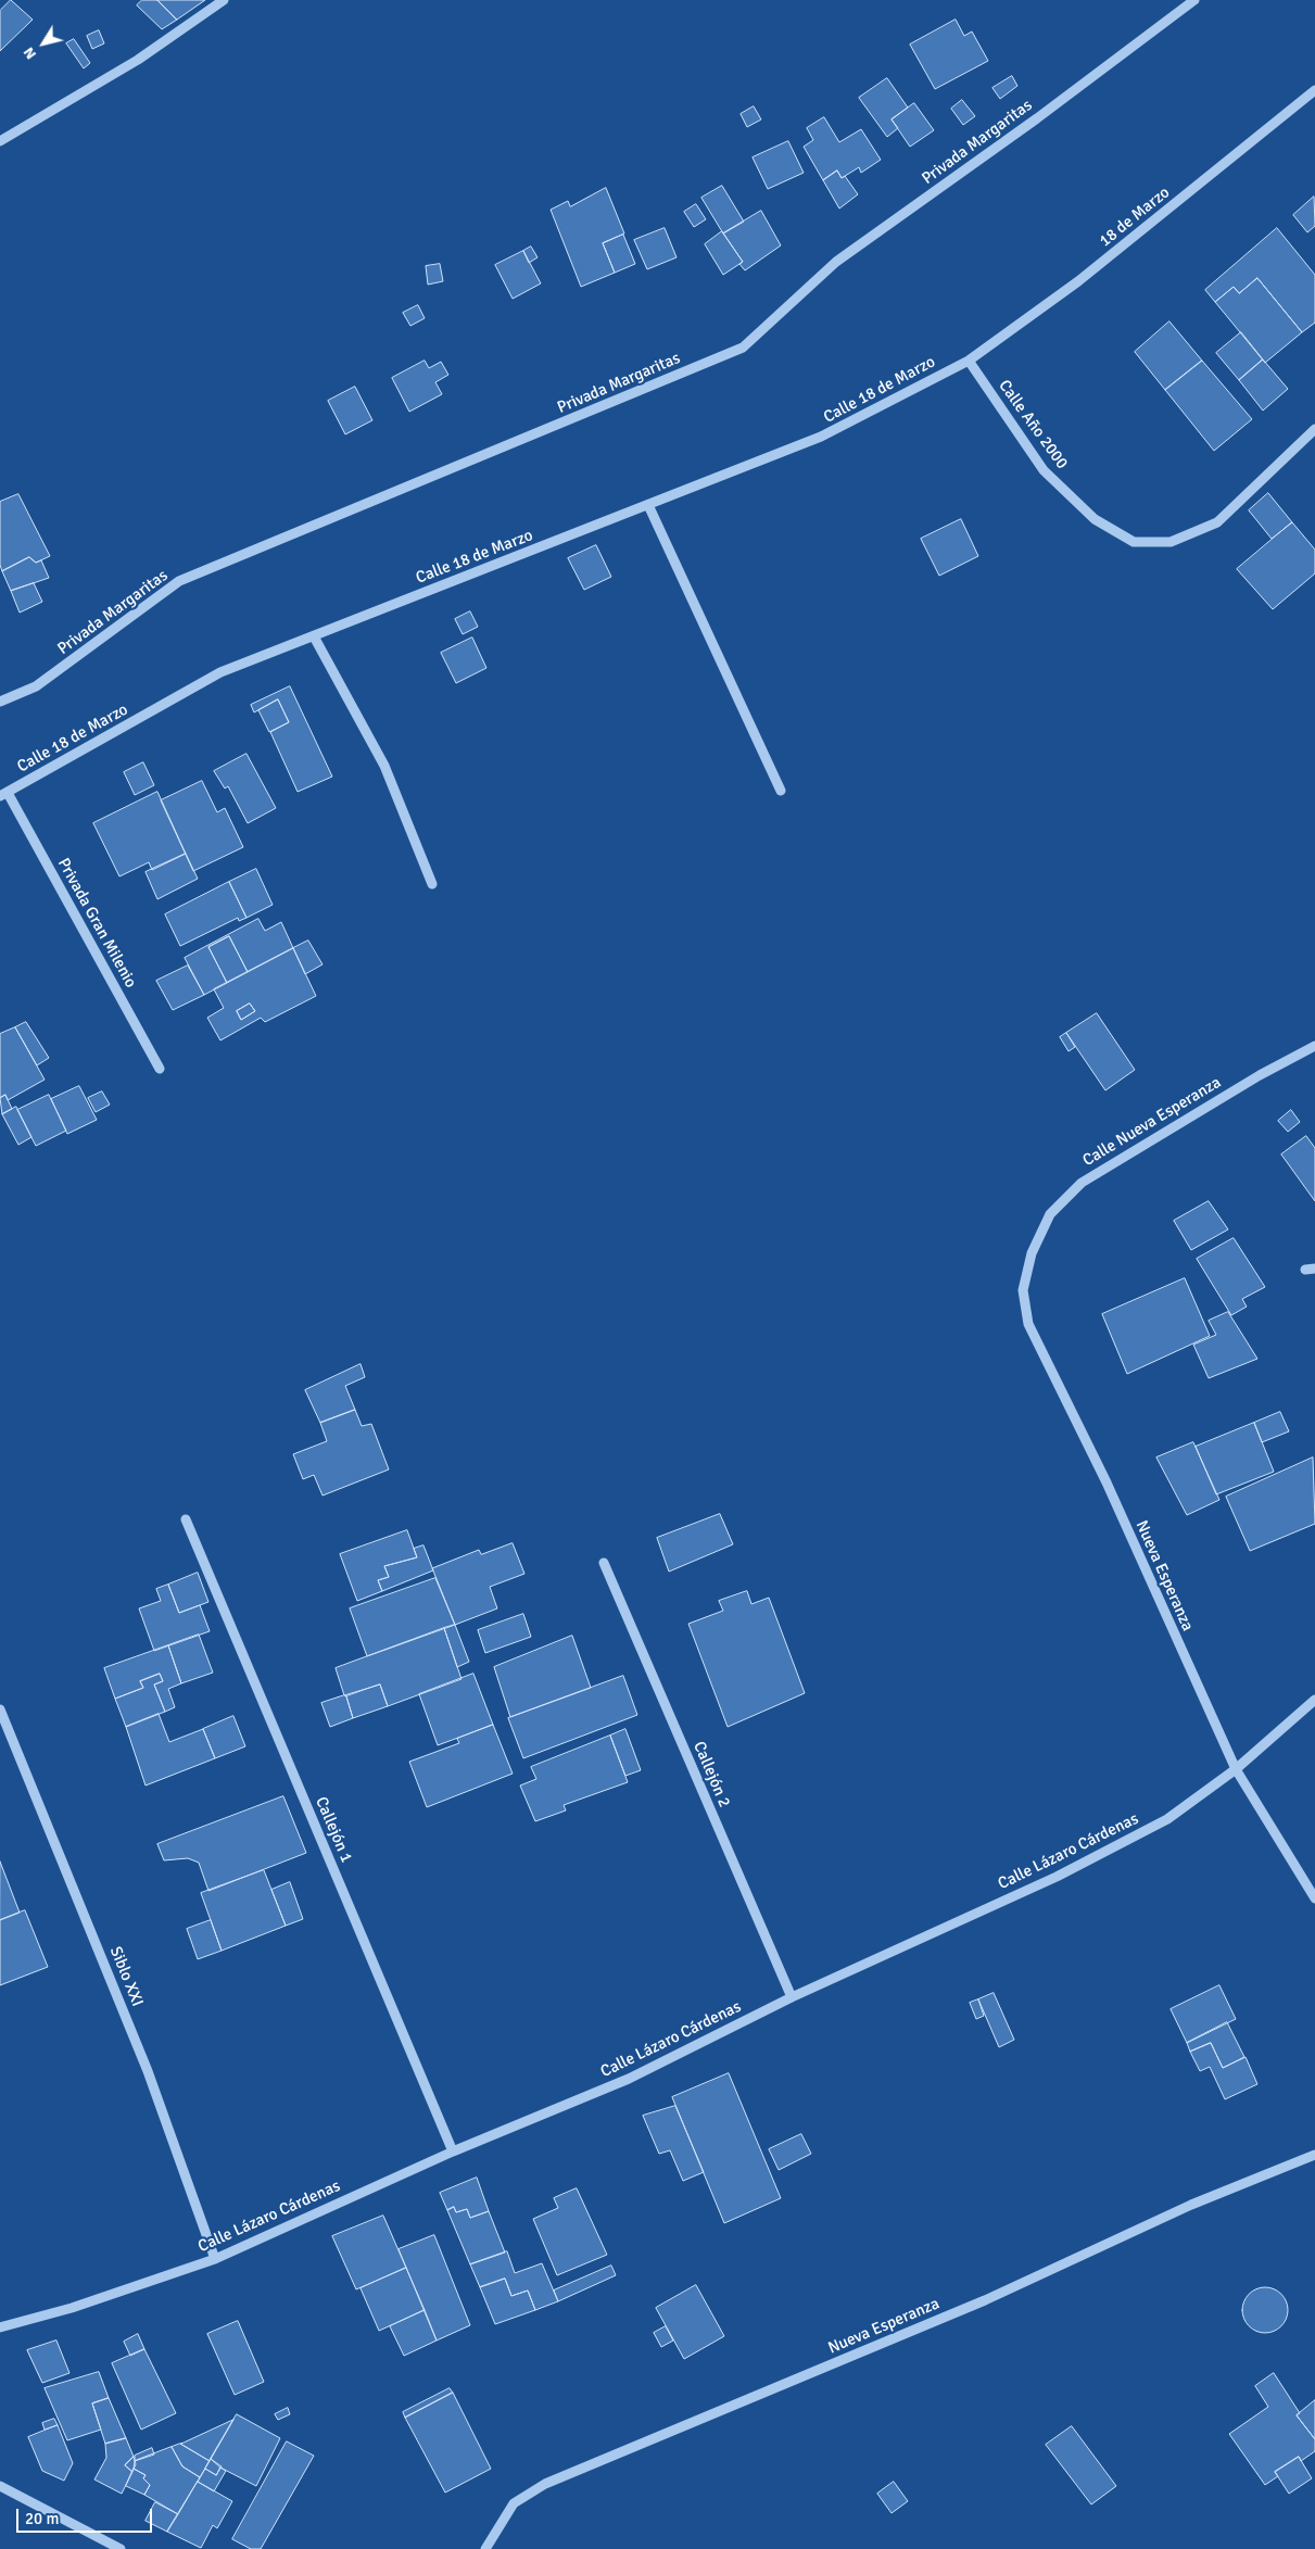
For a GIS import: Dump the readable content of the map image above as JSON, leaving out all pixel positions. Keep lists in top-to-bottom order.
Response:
{
  "streets": {
    "street": [
      "Privada Margaritas",
      "18 de Marzo",
      "Calle 18 de Marzo",
      "Calle Año 2000",
      "Privada Gran Milenio",
      "Calle Nueva Esperanza",
      "Nueva Esperanza",
      "Callejón 2",
      "Callejón 1",
      "Calle Lázaro Cárdenas",
      "Siblo XXI"
    ]
  },
  "crossings": [
    ["18 de Marzo", "Calle 18 de Marzo"],
    ["18 de Marzo", "Calle Año 2000"],
    ["Calle 18 de Marzo", "Calle Año 2000"],
    ["Calle 18 de Marzo", "Privada Gran Milenio"],
    ["Calle Nueva Esperanza", "Nueva Esperanza"],
    ["Nueva Esperanza", "Calle Lázaro Cárdenas"],
    ["Callejón 2", "Calle Lázaro Cárdenas"],
    ["Callejón 1", "Calle Lázaro Cárdenas"],
    ["Calle Lázaro Cárdenas", "Siblo XXI"]
  ],
  "scale_bar": "20 m",
  "north": "bottom left"
}
